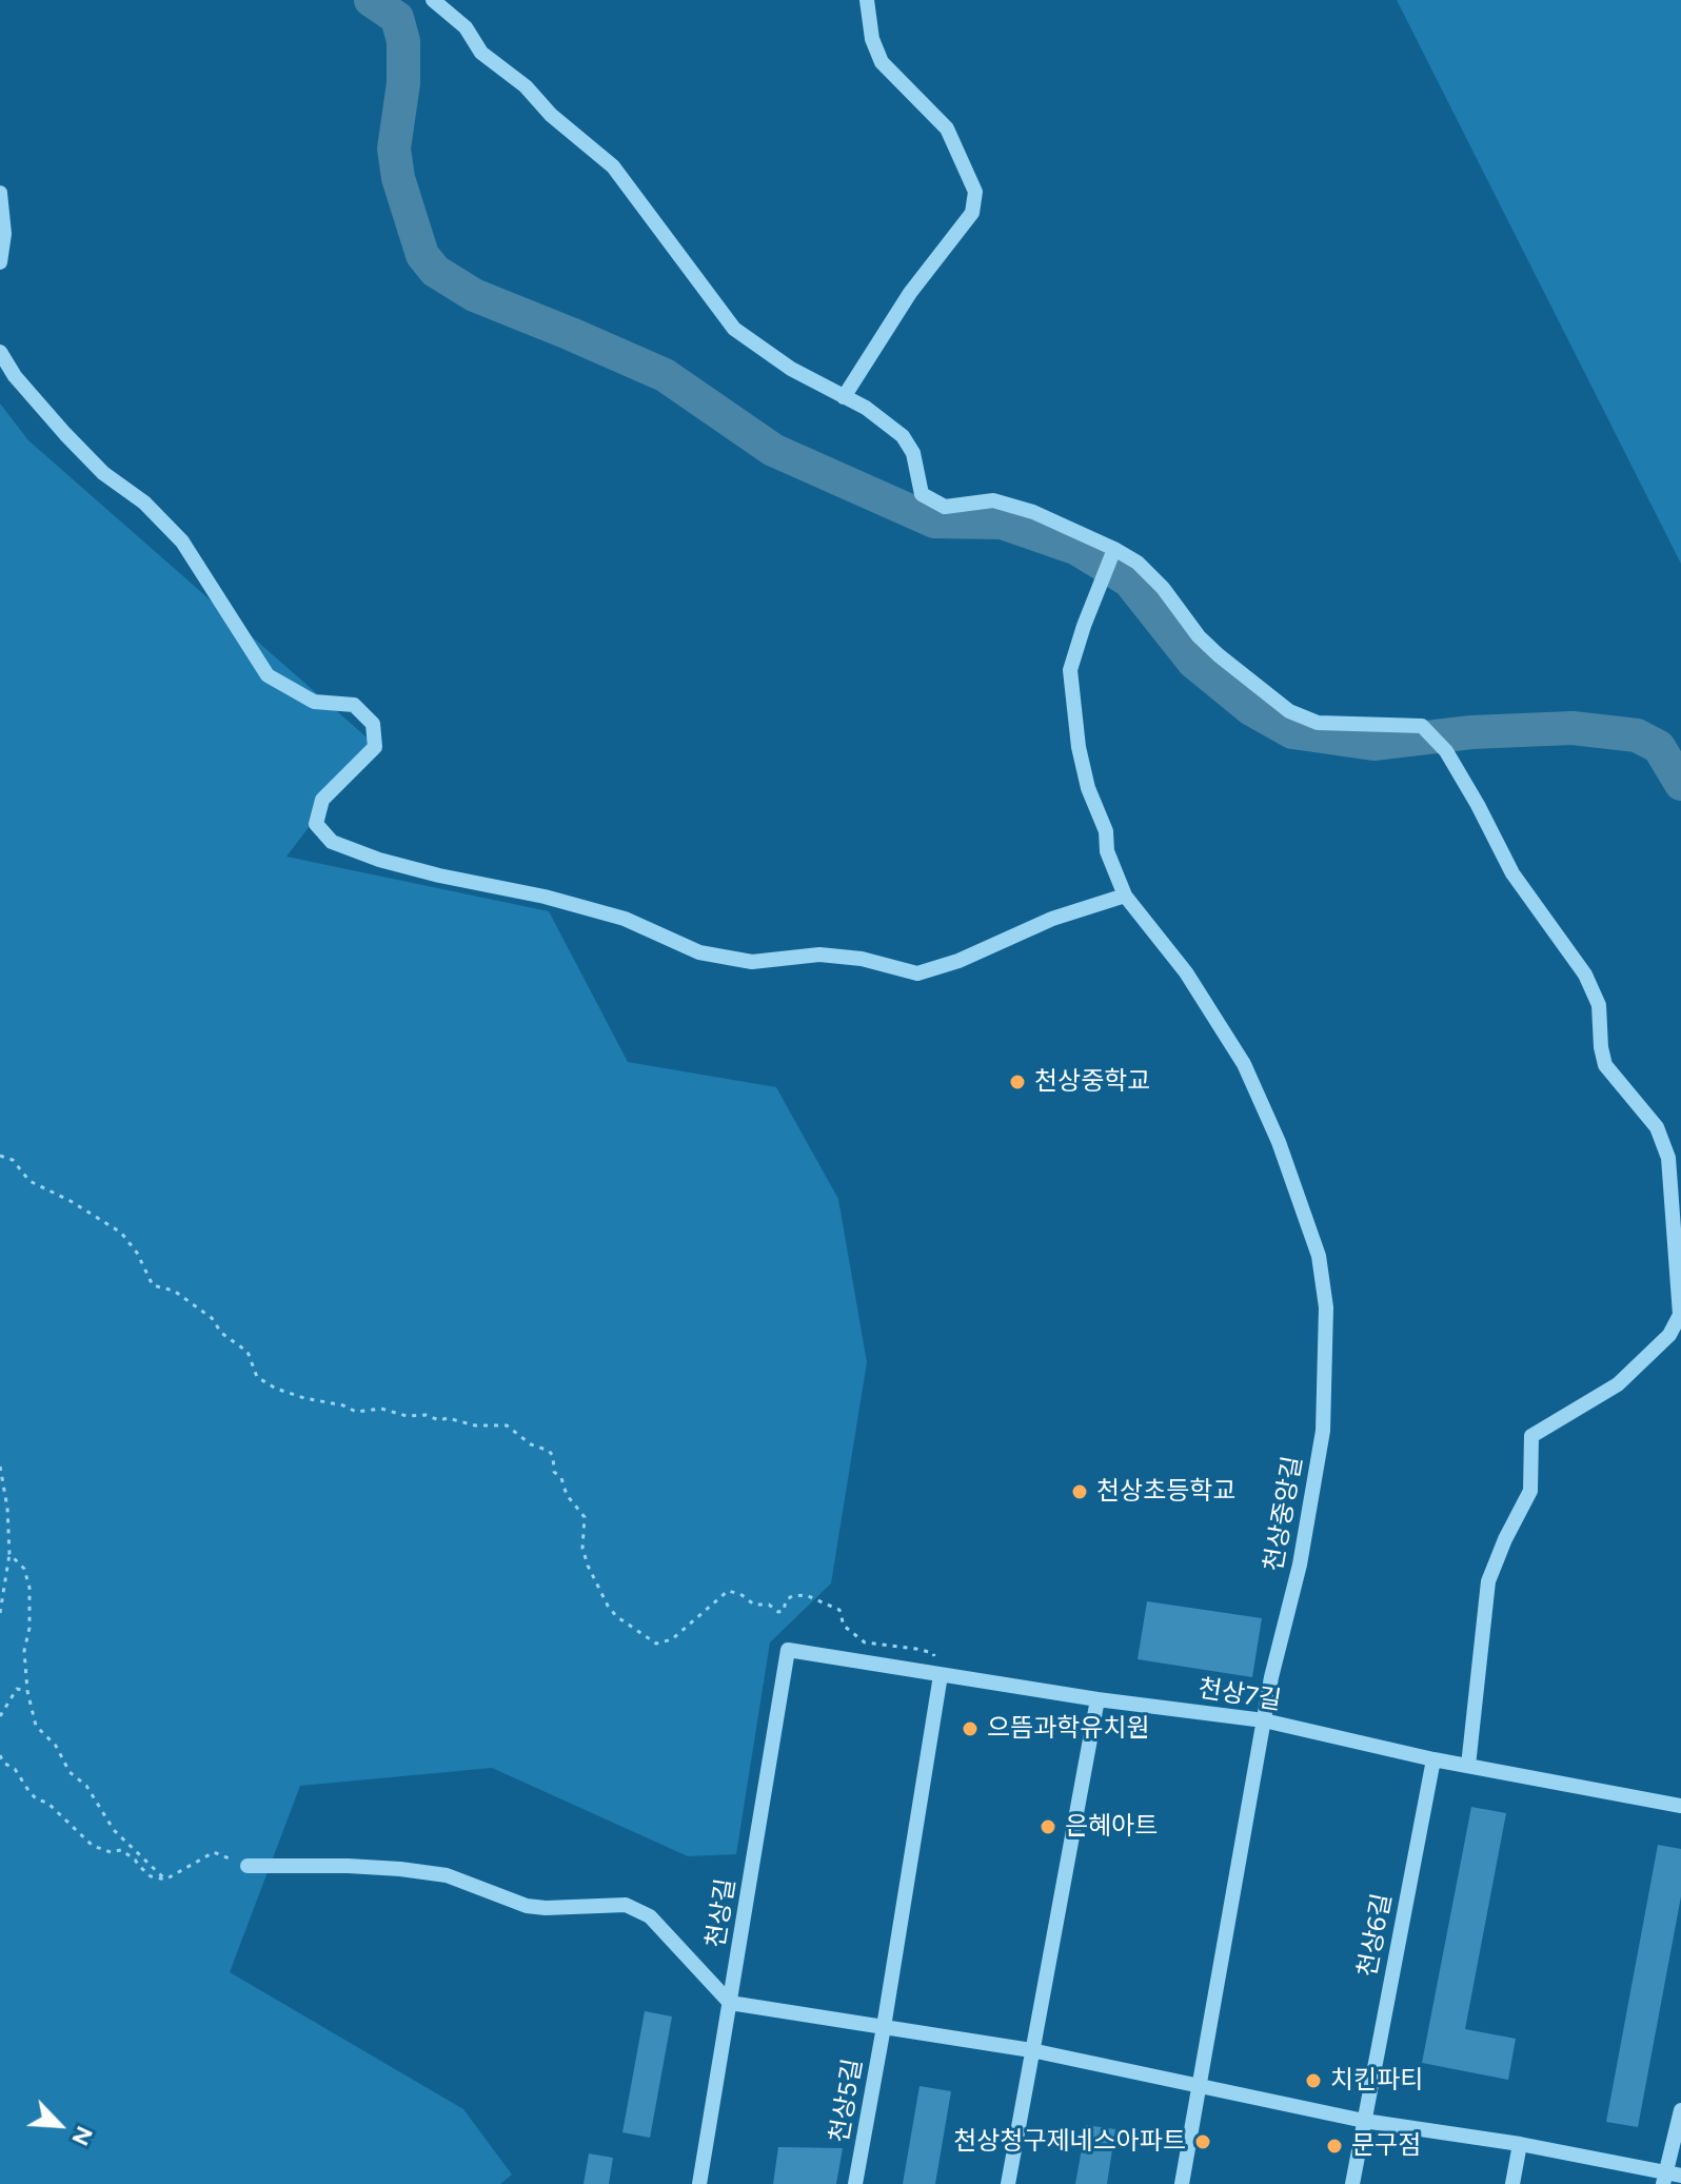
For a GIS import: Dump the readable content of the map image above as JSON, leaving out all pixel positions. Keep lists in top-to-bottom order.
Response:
{
  "streets": {
    "street": [
      "천상중앙길",
      "천상7길",
      "천상길",
      "천상6길",
      "천상5길"
    ]
  },
  "crossings": [
    ["천상중앙길", "천상7길"],
    ["천상7길", "천상길"],
    ["천상7길", "천상6길"]
  ],
  "places": [
    "천상중학교",
    "천상초등학교",
    "으뜸과학유치원",
    "은혜아트",
    "치킨파티",
    "천상청구제네스아파트",
    "문구점"
  ],
  "north": "bottom right"
}
